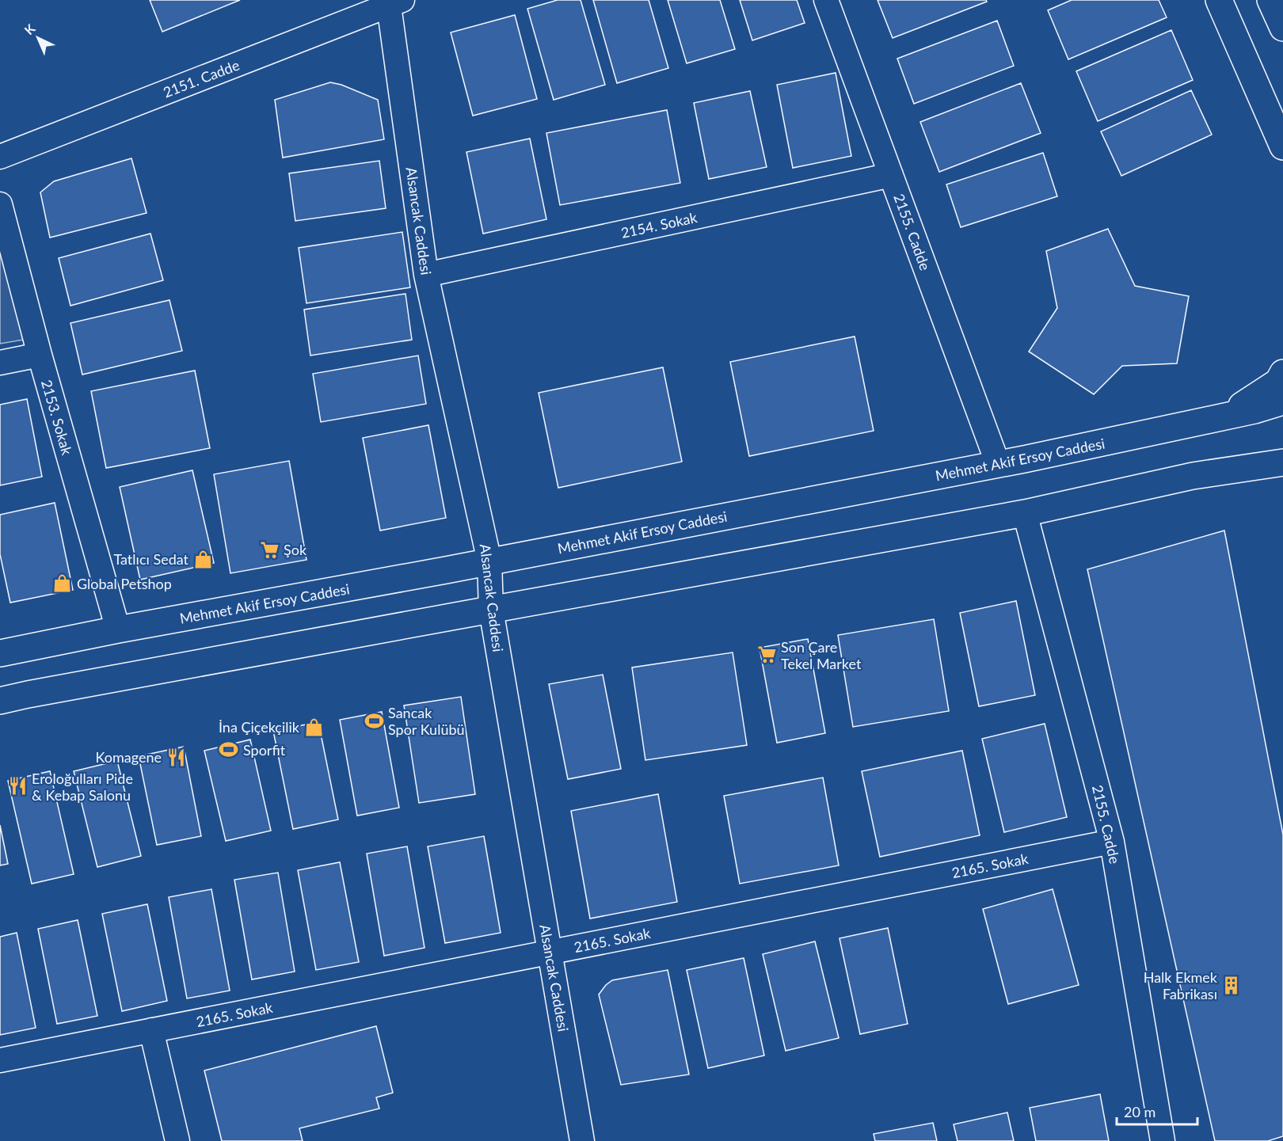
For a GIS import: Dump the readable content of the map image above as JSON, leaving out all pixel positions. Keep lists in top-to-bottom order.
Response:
{
  "streets": {
    "street": [
      "2151. Cadde",
      "Alsancak Caddesi",
      "2154. Sokak",
      "2155. Cadde",
      "2153. Sokak",
      "Mehmet Akif Ersoy Caddesi",
      "2165. Sokak"
    ]
  },
  "crossings": [
    ["2151. Cadde", "Alsancak Caddesi"],
    ["Alsancak Caddesi", "2154. Sokak"],
    ["Alsancak Caddesi", "Mehmet Akif Ersoy Caddesi"],
    ["Alsancak Caddesi", "2165. Sokak"],
    ["2154. Sokak", "2155. Cadde"],
    ["2155. Cadde", "Mehmet Akif Ersoy Caddesi"],
    ["2155. Cadde", "2165. Sokak"],
    ["2153. Sokak", "Mehmet Akif Ersoy Caddesi"]
  ],
  "places": {
    "supermarket": ["Şok", "Son Çare Tekel Market"],
    "shop": ["Tatlıcı Sedat", "Global Petshop", "İna Çiçekçilik"],
    "sports": ["Sancak Spor Kulübü", "Sporfit"],
    "restaurant": ["Komagene", "Eroloğulları Pide & Kebap Salonu"],
    "building": ["Halk Ekmek Fabrikası"]
  },
  "scale_bar": "20 m",
  "north": "top left"
}
